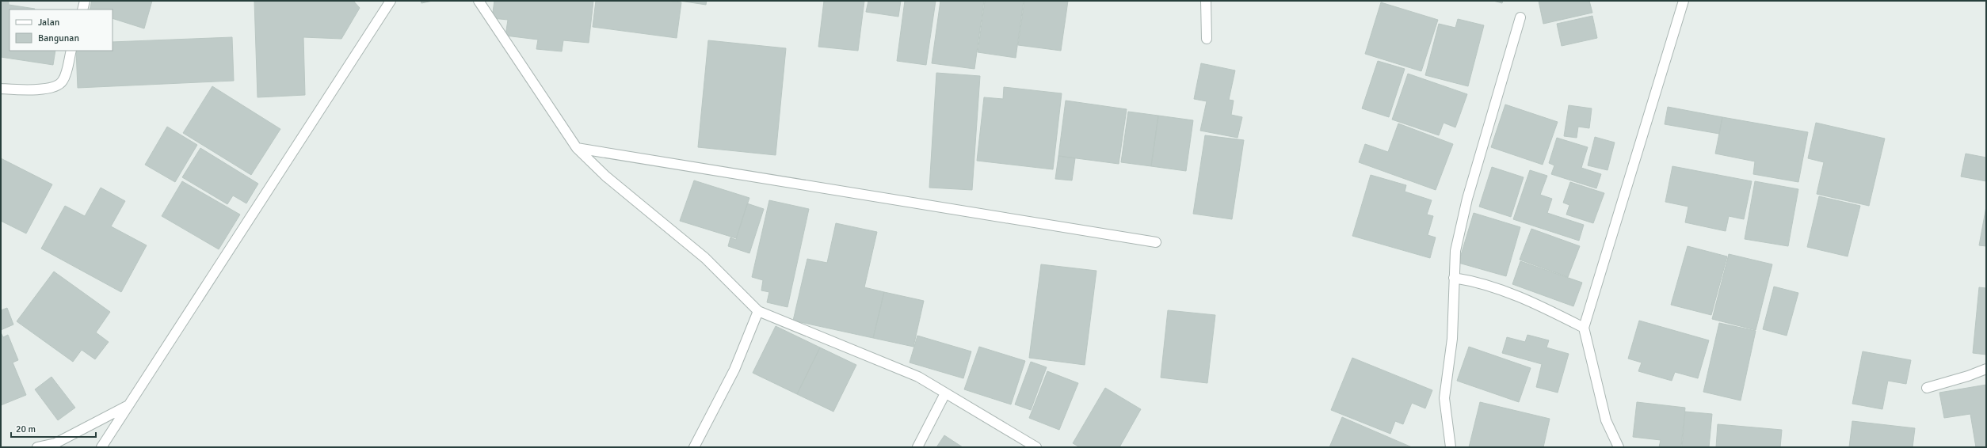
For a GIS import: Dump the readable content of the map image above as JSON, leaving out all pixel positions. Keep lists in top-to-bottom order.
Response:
{
  "legend": ["Jalan", "Bangunan"],
  "scale_bar": "20 m"
}
